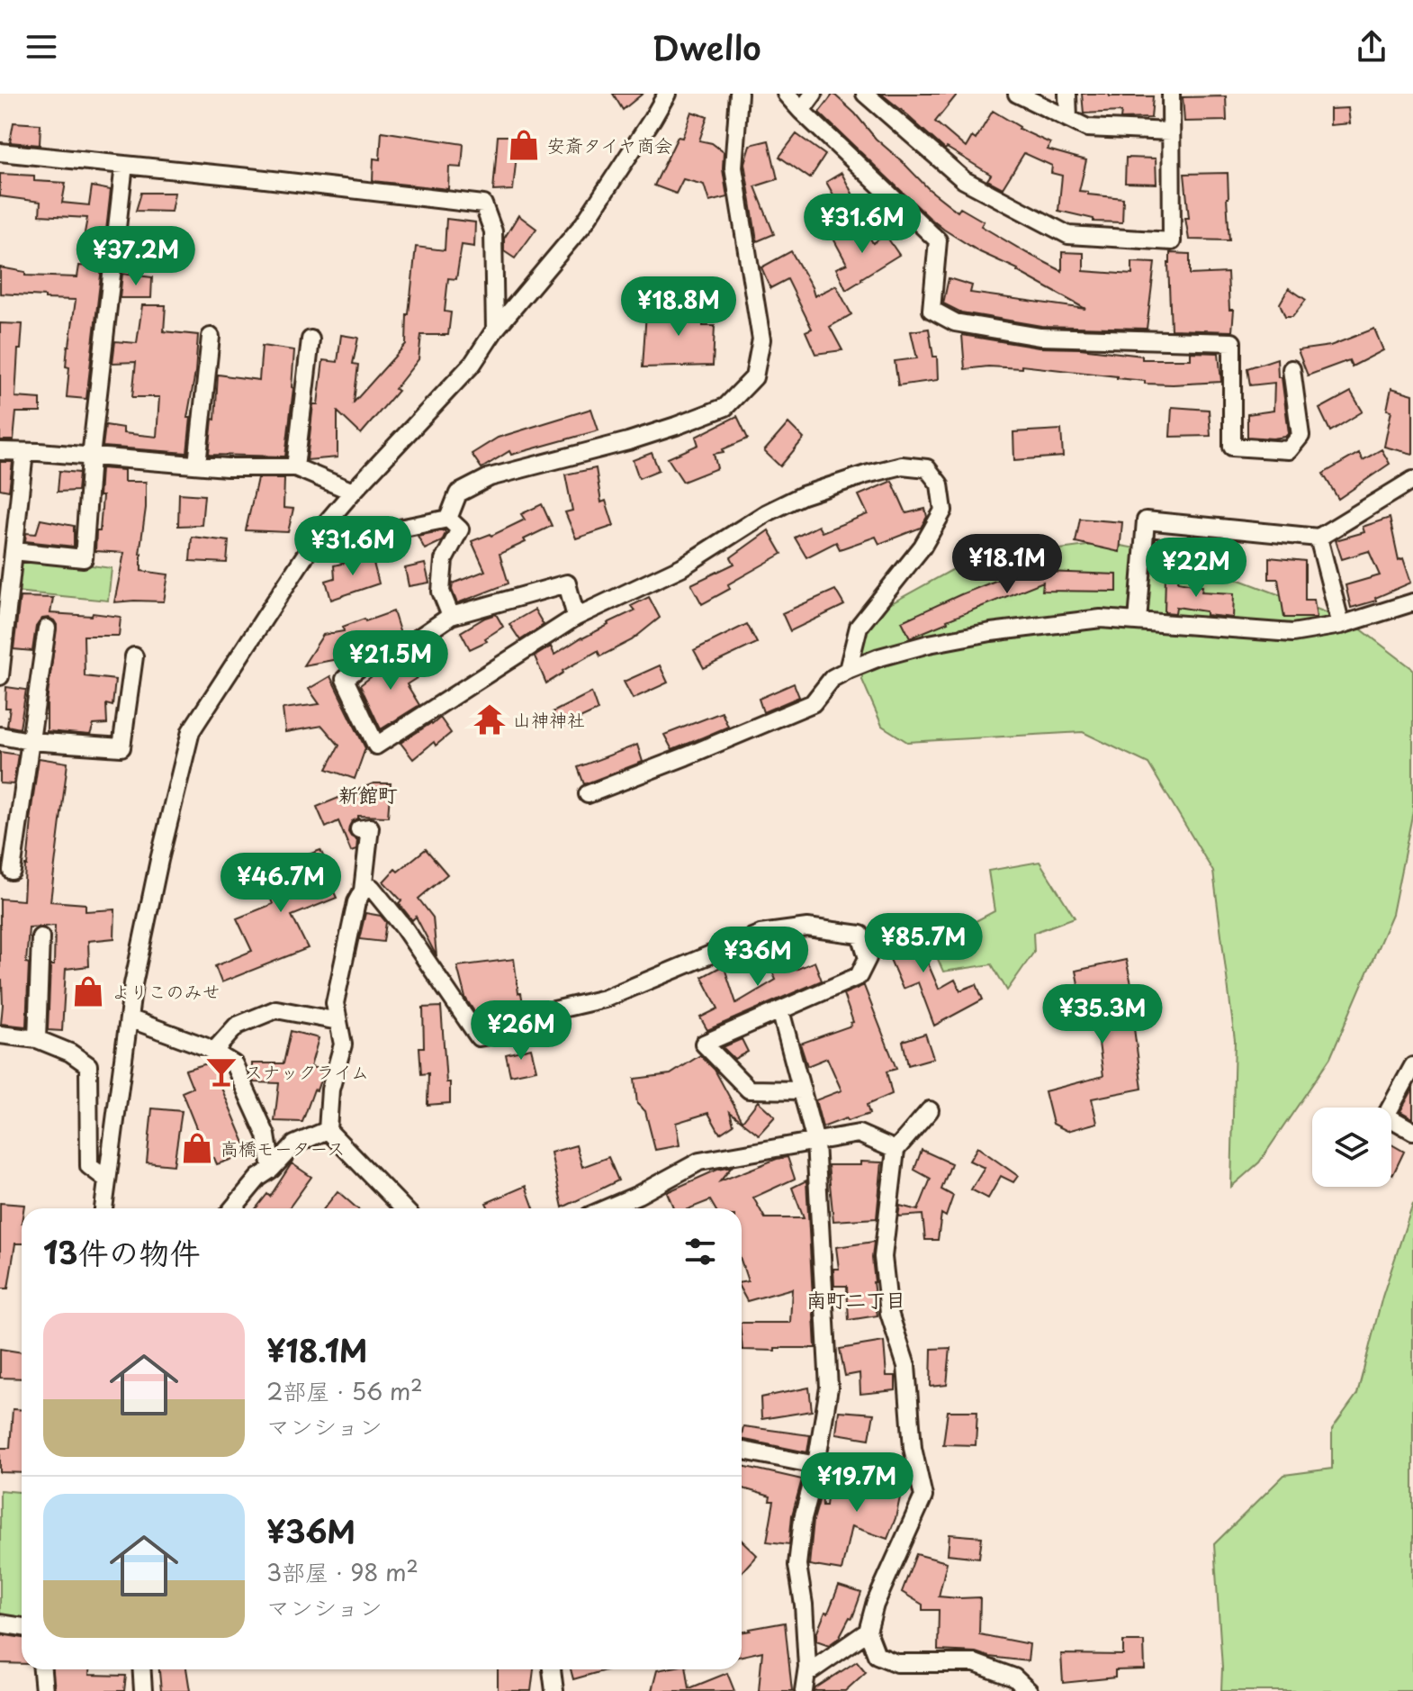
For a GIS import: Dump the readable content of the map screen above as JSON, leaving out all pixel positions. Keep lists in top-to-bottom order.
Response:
{
  "districts": ["新館町", "南町二丁目"],
  "places": {
    "shop": ["安斎タイヤ商会", "よりこのみせ", "高橋モータース"],
    "temple": ["山神神社"],
    "bar": ["スナックライム"]
  },
  "page": {
    "header": "Dwello",
    "price": [
      "¥31.6M",
      "¥37.2M",
      "¥18.8M",
      "¥31.6M",
      "¥18.1M",
      "¥22M",
      "¥21.5M",
      "¥46.7M",
      "¥85.7M",
      "¥36M",
      "¥35.3M",
      "¥26M",
      "¥19.7M"
    ],
    "heading": "13件の物件",
    "list": [
      {
        "name": "¥18.1M",
        "note": "2部屋 · 56 m² · マンション"
      },
      {
        "name": "¥36M",
        "note": "3部屋 · 98 m² · マンション"
      }
    ]
  }
}
